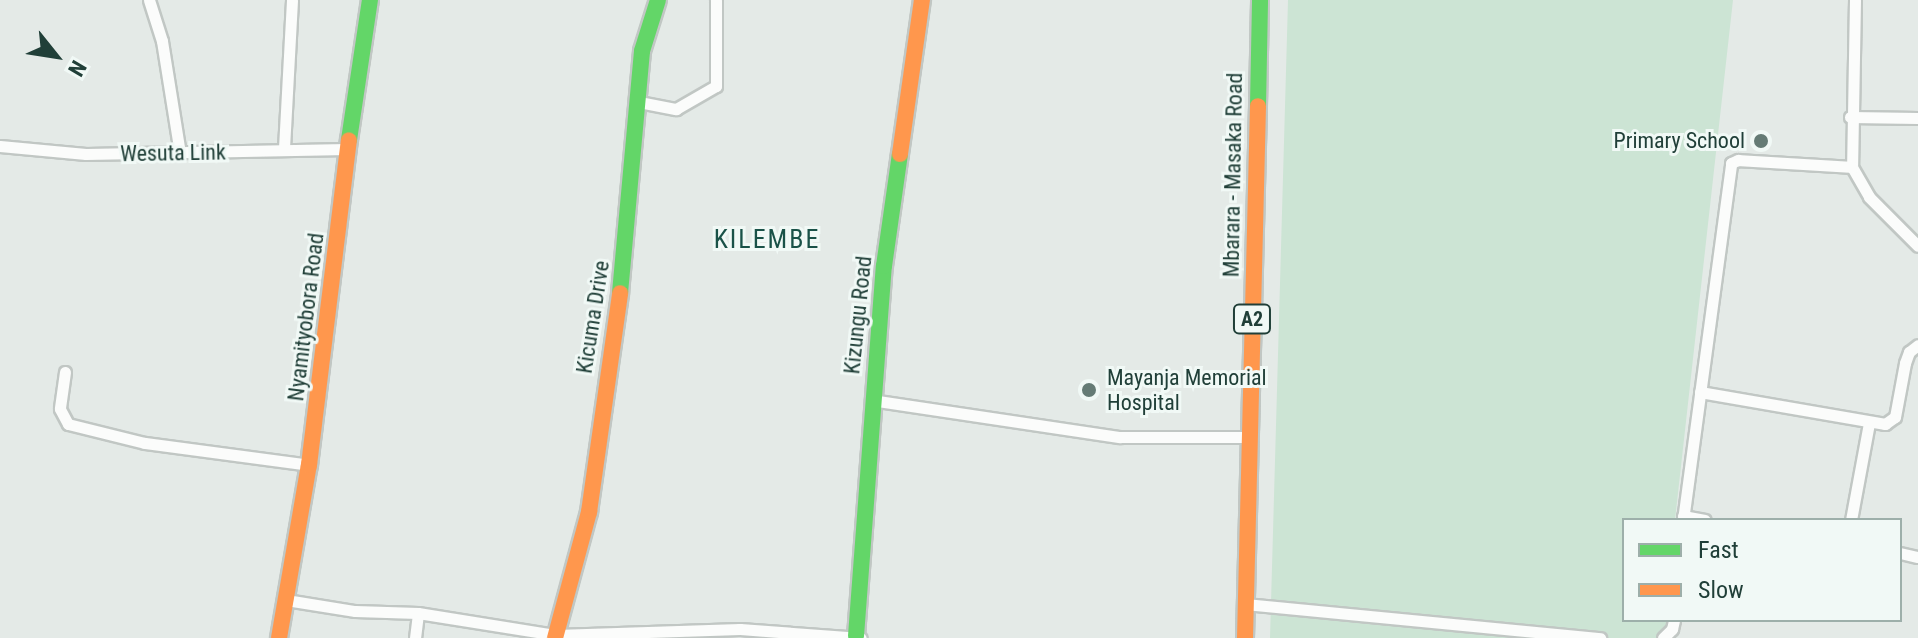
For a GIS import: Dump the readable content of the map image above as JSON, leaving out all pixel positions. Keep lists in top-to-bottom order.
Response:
{
  "streets": {
    "street": [
      "Wesuta Link",
      "Mbarara - Masaka Road",
      "Kizungu Road",
      "Nyamityobora Road",
      "Kicuma Drive",
      "A2"
    ]
  },
  "crossings": [
    ["Wesuta Link", "Nyamityobora Road"]
  ],
  "districts": ["KILEMBE"],
  "places": ["Primary School", "Mayanja Memorial Hospital"],
  "legend": ["Fast", "Slow"],
  "north": "bottom right"
}
